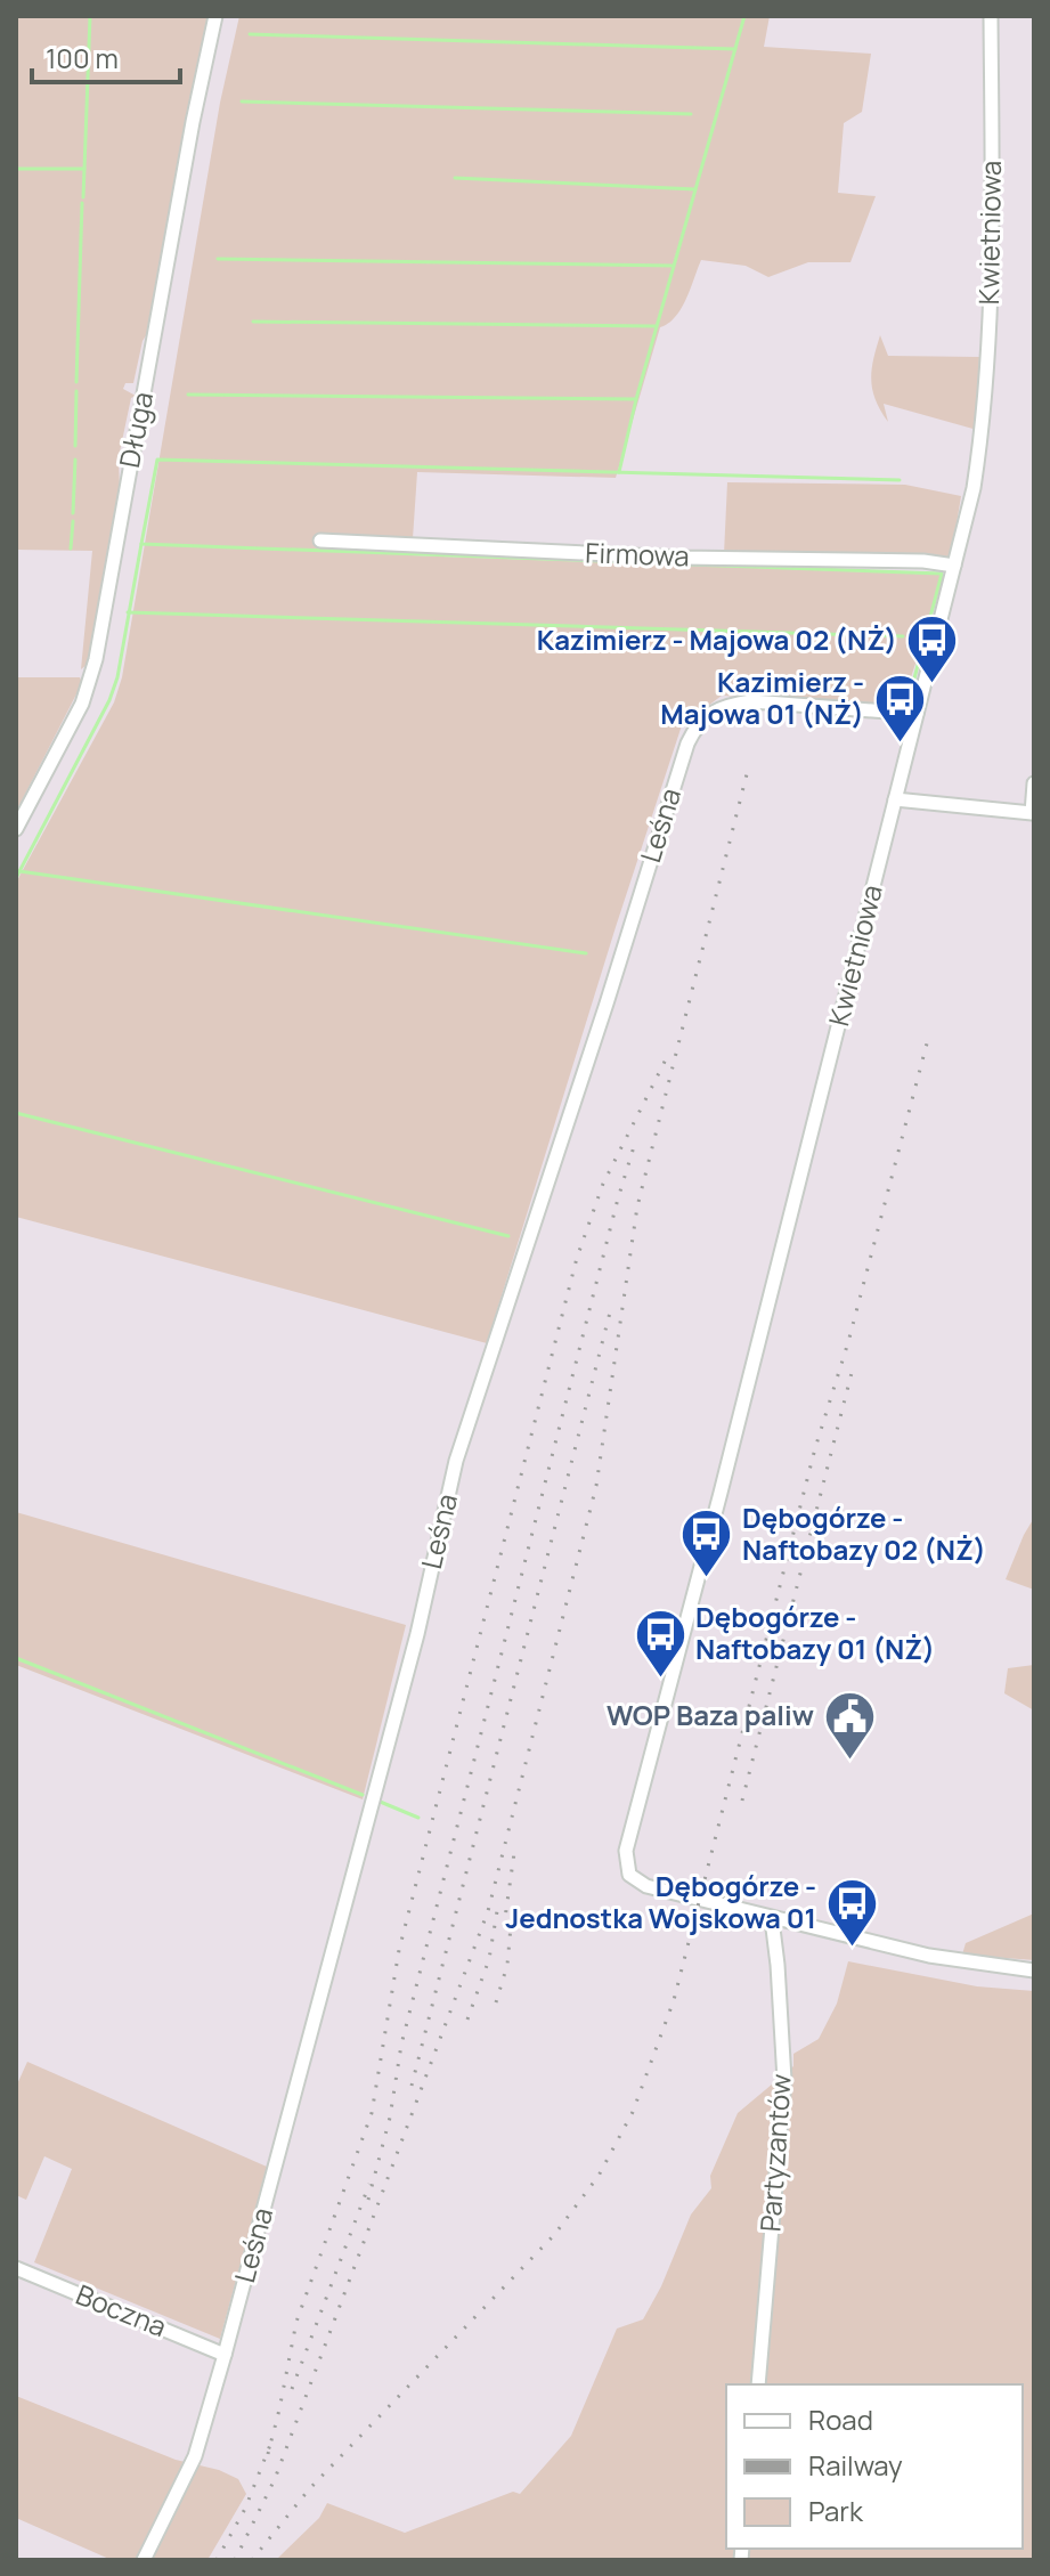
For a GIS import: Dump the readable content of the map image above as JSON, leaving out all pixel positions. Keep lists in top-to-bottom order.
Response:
{
  "streets": {
    "street": [
      "Kwietniowa",
      "Długa",
      "Firmowa",
      "Leśna",
      "Partyzantów",
      "Boczna"
    ]
  },
  "crossings": [
    ["Kwietniowa", "Firmowa"],
    ["Kwietniowa", "Leśna"],
    ["Kwietniowa", "Partyzantów"],
    ["Leśna", "Boczna"]
  ],
  "places": {
    "bus stop": [
      "Kazimierz - Majowa 02 (NŻ)",
      "Kazimierz - Majowa 01 (NŻ)",
      "Dębogórze - Naftobazy 02 (NŻ)",
      "Dębogórze - Naftobazy 01 (NŻ)",
      "Dębogórze - Jednostka Wojskowa 01"
    ],
    "public building": ["WOP Baza paliw"]
  },
  "legend": ["Road", "Railway", "Park"],
  "scale_bar": "100 m"
}
